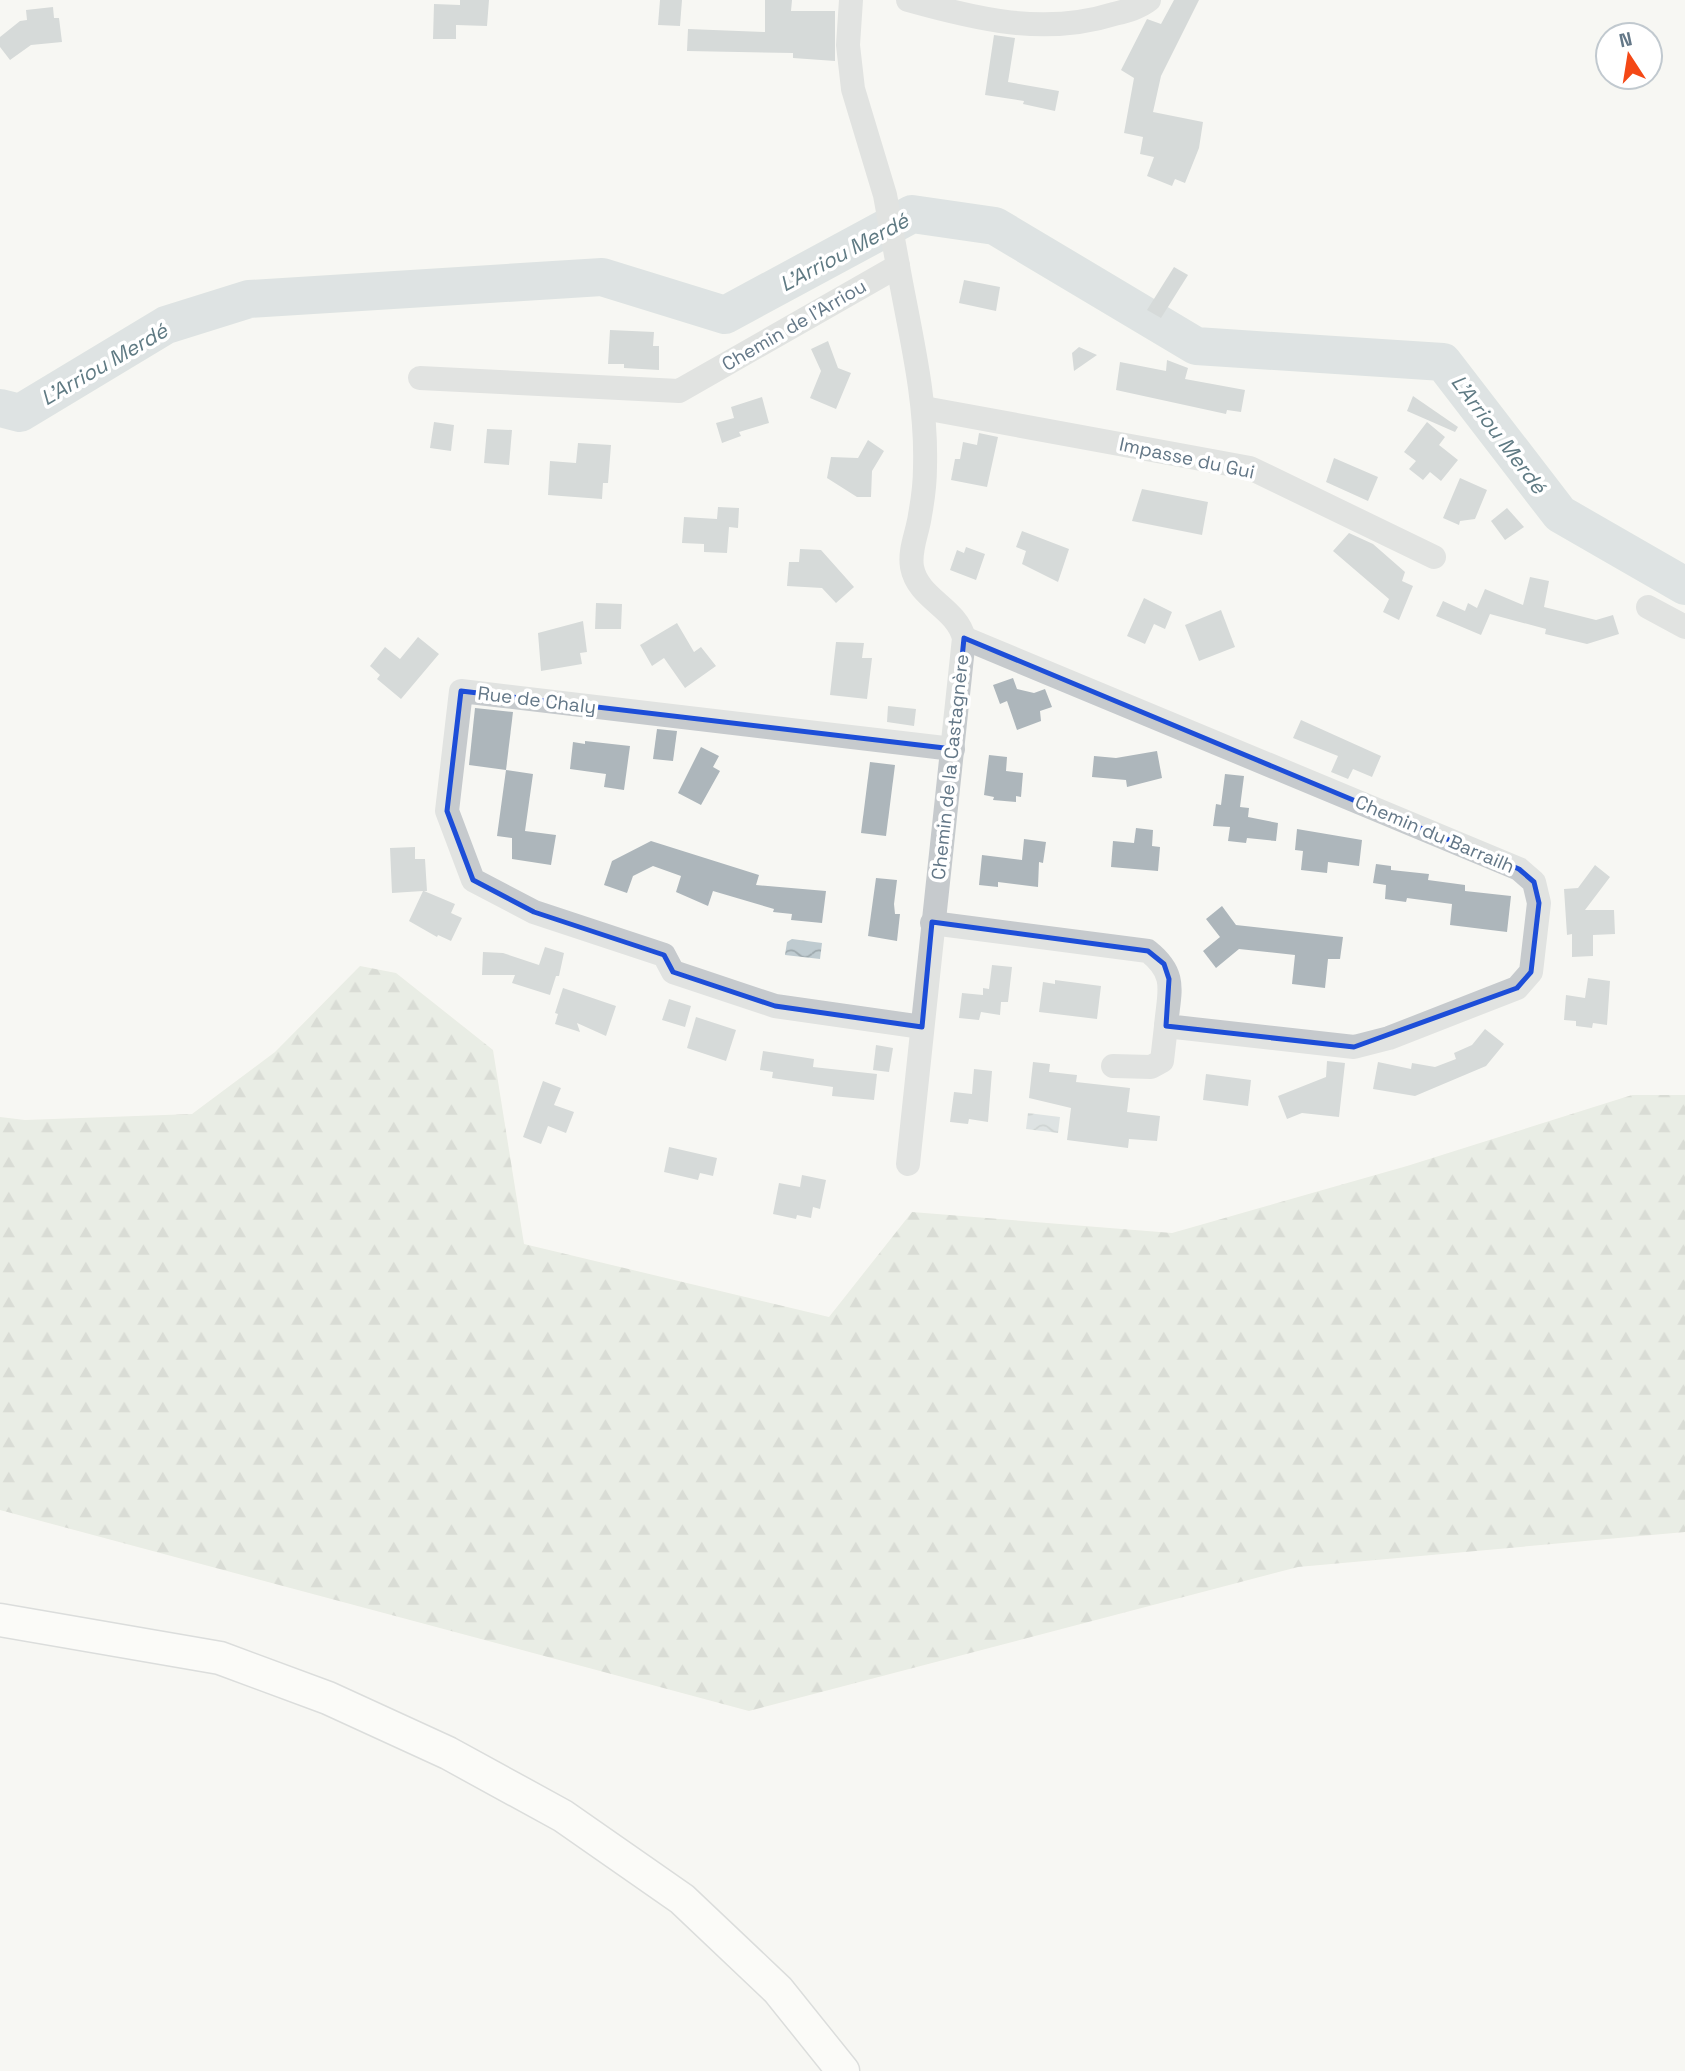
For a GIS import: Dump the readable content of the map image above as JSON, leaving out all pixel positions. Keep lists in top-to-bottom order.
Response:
{
  "streets": {
    "street": [
      "Chemin de l'Arriou",
      "Impasse du Gui",
      "Rue de Chaly",
      "Chemin de la Castagnère",
      "Chemin du Barrailh"
    ]
  },
  "crossings": [
    ["Chemin de l'Arriou", "Chemin de la Castagnère"],
    ["Impasse du Gui", "Chemin de la Castagnère"],
    ["Rue de Chaly", "Chemin de la Castagnère"],
    ["Chemin de la Castagnère", "Chemin du Barrailh"]
  ],
  "water": ["L'Arriou Merdé"],
  "north": "top"
}
